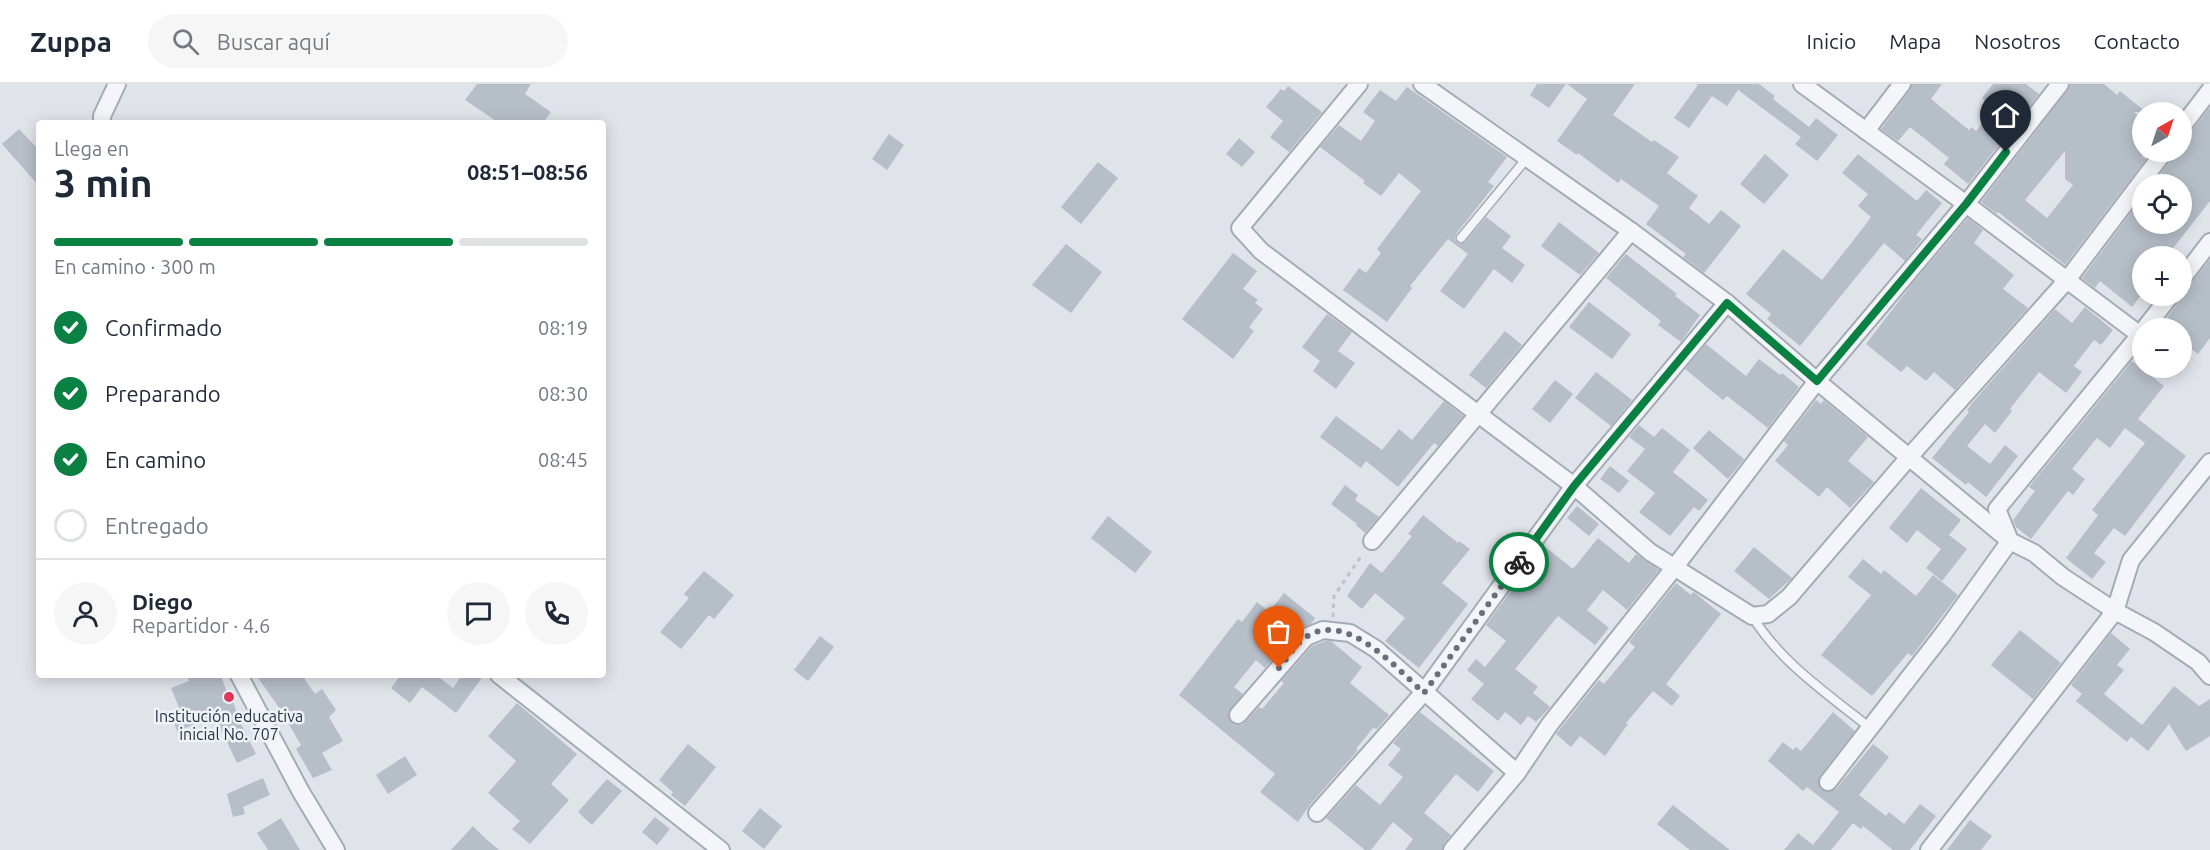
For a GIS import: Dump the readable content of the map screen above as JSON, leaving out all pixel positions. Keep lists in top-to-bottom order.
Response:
{
  "places": ["Institución educativa inicial No. 707"],
  "north": "top right",
  "page": {
    "header": "Zuppa",
    "search": "Buscar aquí",
    "nav": [
      "Inicio",
      "Mapa",
      "Nosotros",
      "Contacto"
    ],
    "map_buttons": ["+", "−"],
    "heading": ["3 min", "Llega en", "08:51–08:56"],
    "panel": ["Diego", "Repartidor · 4.6"],
    "bar": "En camino · 300 m",
    "list": [
      ["Confirmado", "08:19"],
      ["Preparando", "08:30"],
      ["En camino", "08:45"],
      "Entregado"
    ]
  }
}
